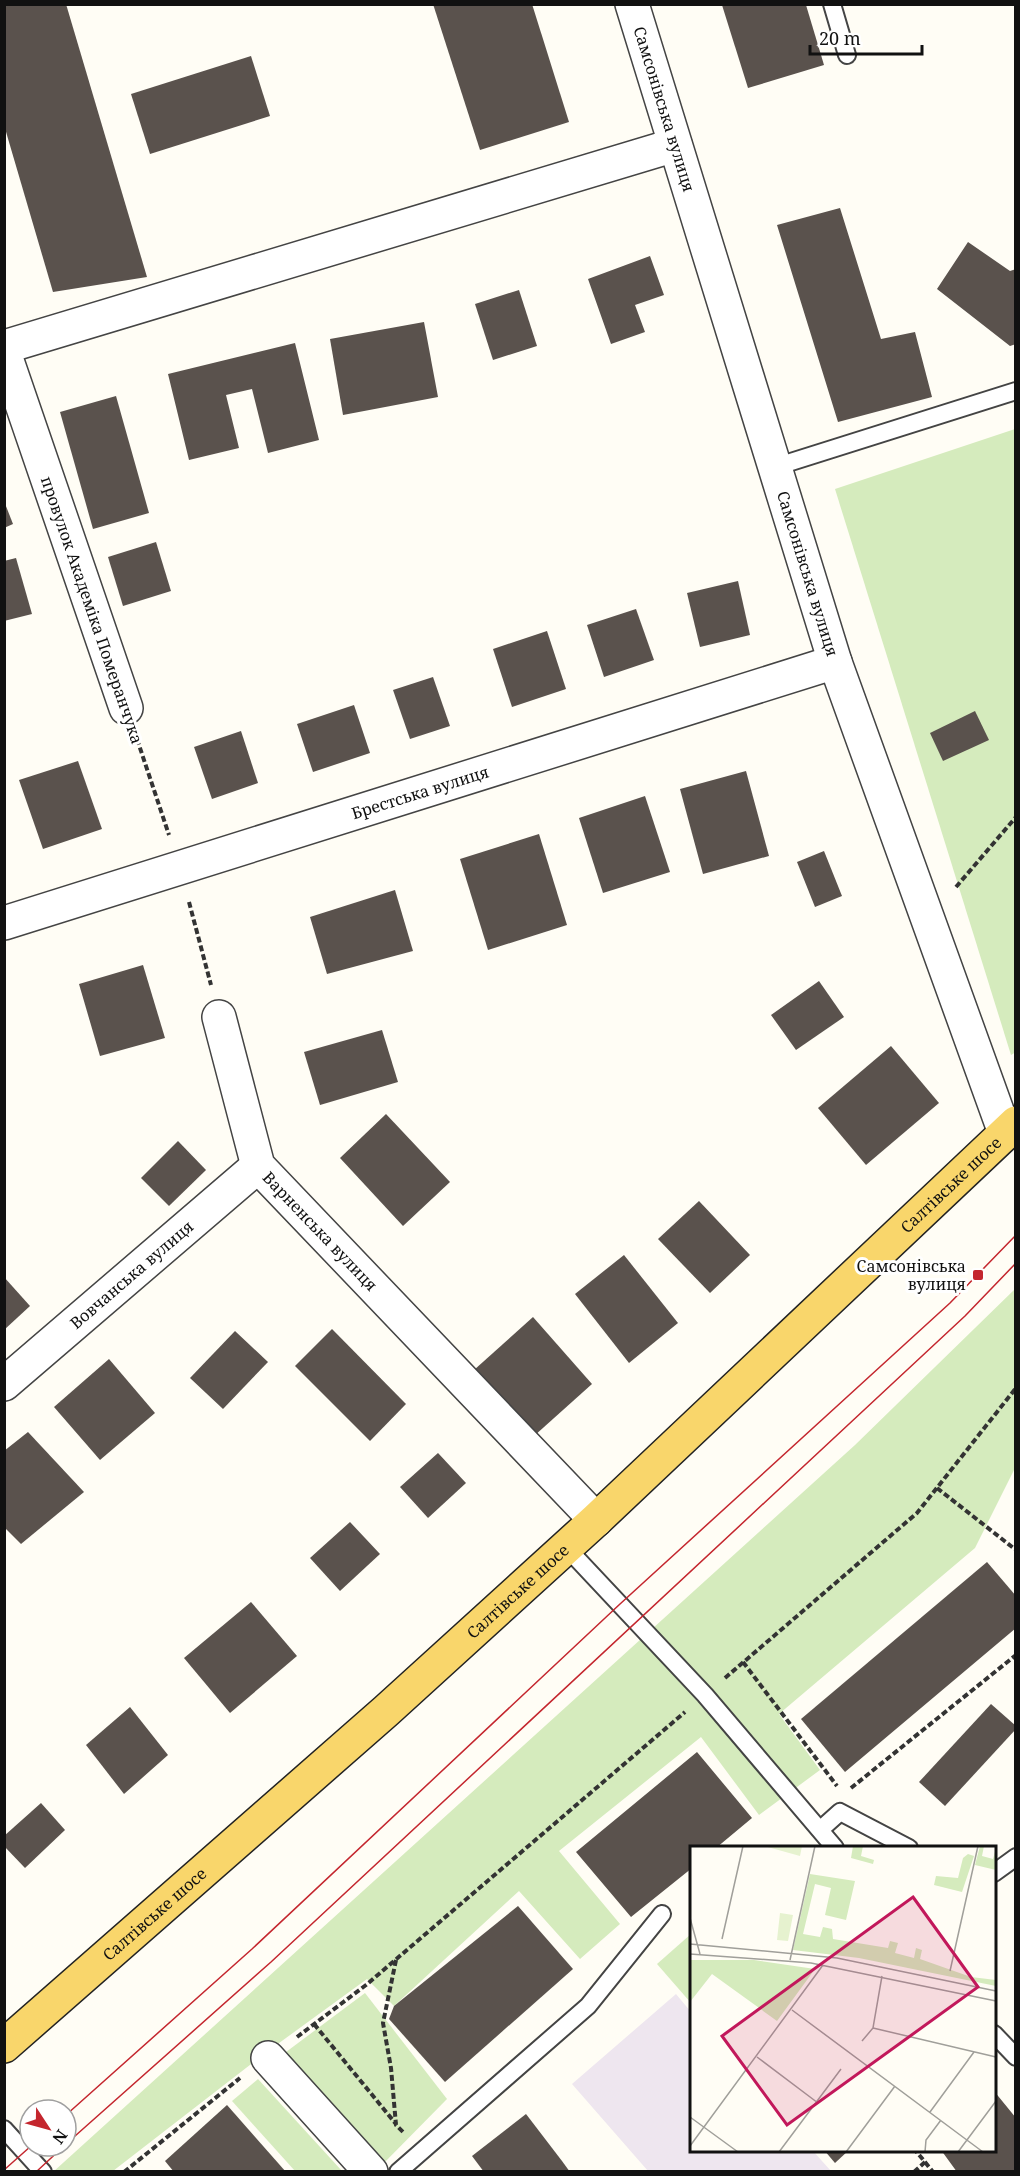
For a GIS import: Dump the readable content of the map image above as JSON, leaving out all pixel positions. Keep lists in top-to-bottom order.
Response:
{
  "streets": {
    "main road": ["Салтівське шосе"],
    "street": [
      "Самсонівська вулиця",
      "провулок Академіка Померанчука",
      "Брестська вулиця",
      "Варненська вулиця",
      "Вовчанська вулиця"
    ]
  },
  "crossings": [
    ["Самсонівська вулиця", "Брестська вулиця"],
    ["Самсонівська вулиця", "Салтівське шосе"],
    ["провулок Академіка Померанчука", "Брестська вулиця"],
    ["Салтівське шосе", "Варненська вулиця"],
    ["Варненська вулиця", "Вовчанська вулиця"]
  ],
  "places": {
    "transit": ["Самсонівська вулиця"]
  },
  "scale_bar": "20 m",
  "north": "bottom right"
}
